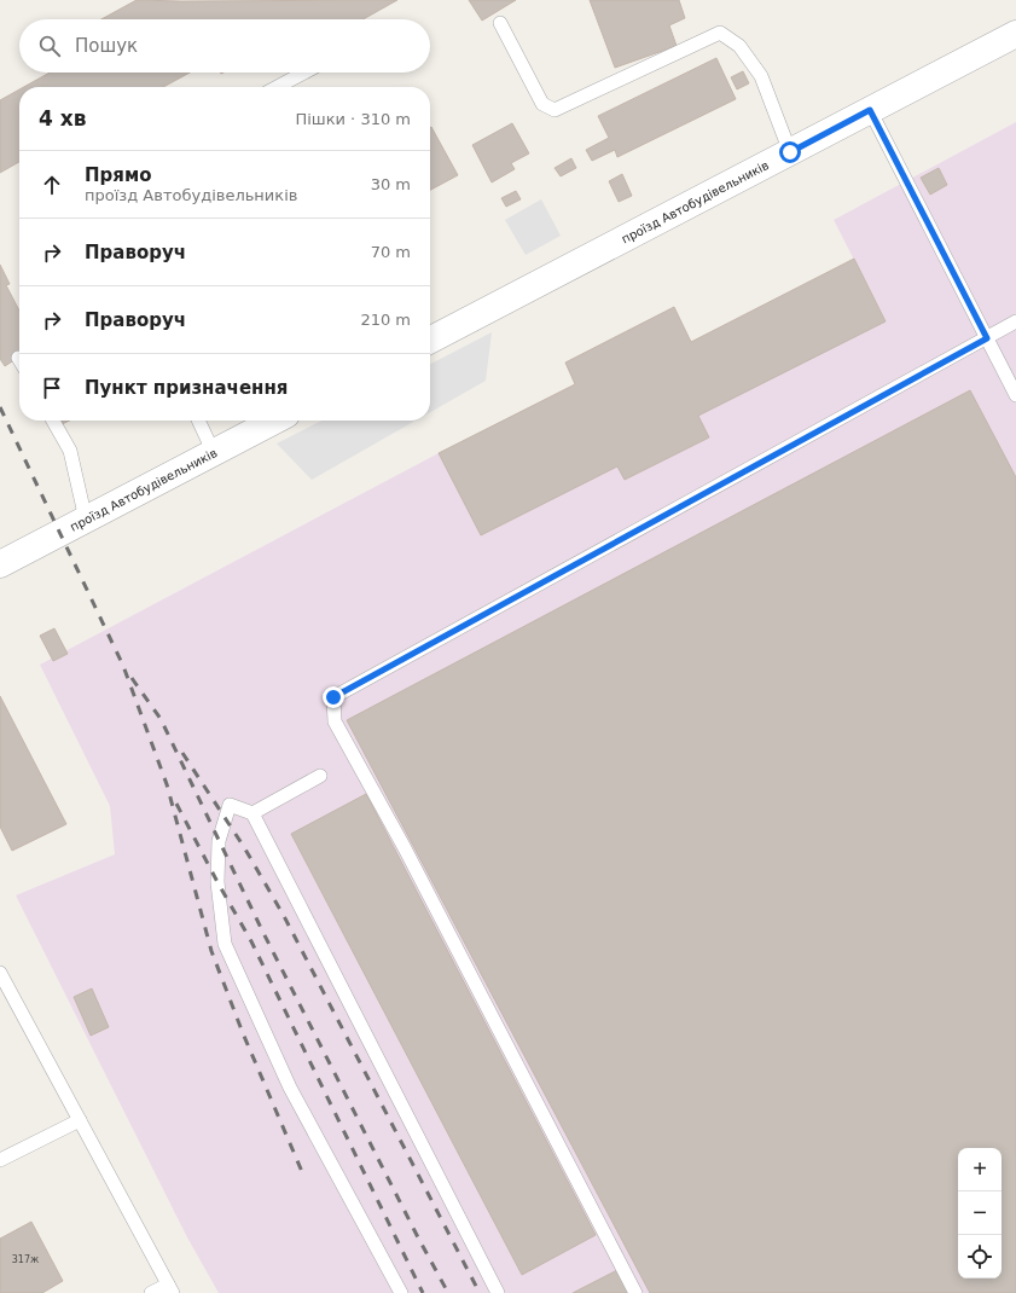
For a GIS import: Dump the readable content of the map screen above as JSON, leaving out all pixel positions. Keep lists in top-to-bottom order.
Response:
{
  "streets": {
    "street": ["проїзд Автобудівельників"]
  },
  "house_numbers": ["317ж"],
  "page": {
    "search": "Пошук",
    "heading": ["4 хв", "Пішки · 310 m"],
    "list": [
      ["Прямо", "проїзд Автобудівельників", "30 m"],
      ["Праворуч", "70 m"],
      ["Праворуч", "210 m"],
      "Пункт призначення"
    ],
    "map_buttons": ["+", "−"]
  }
}
